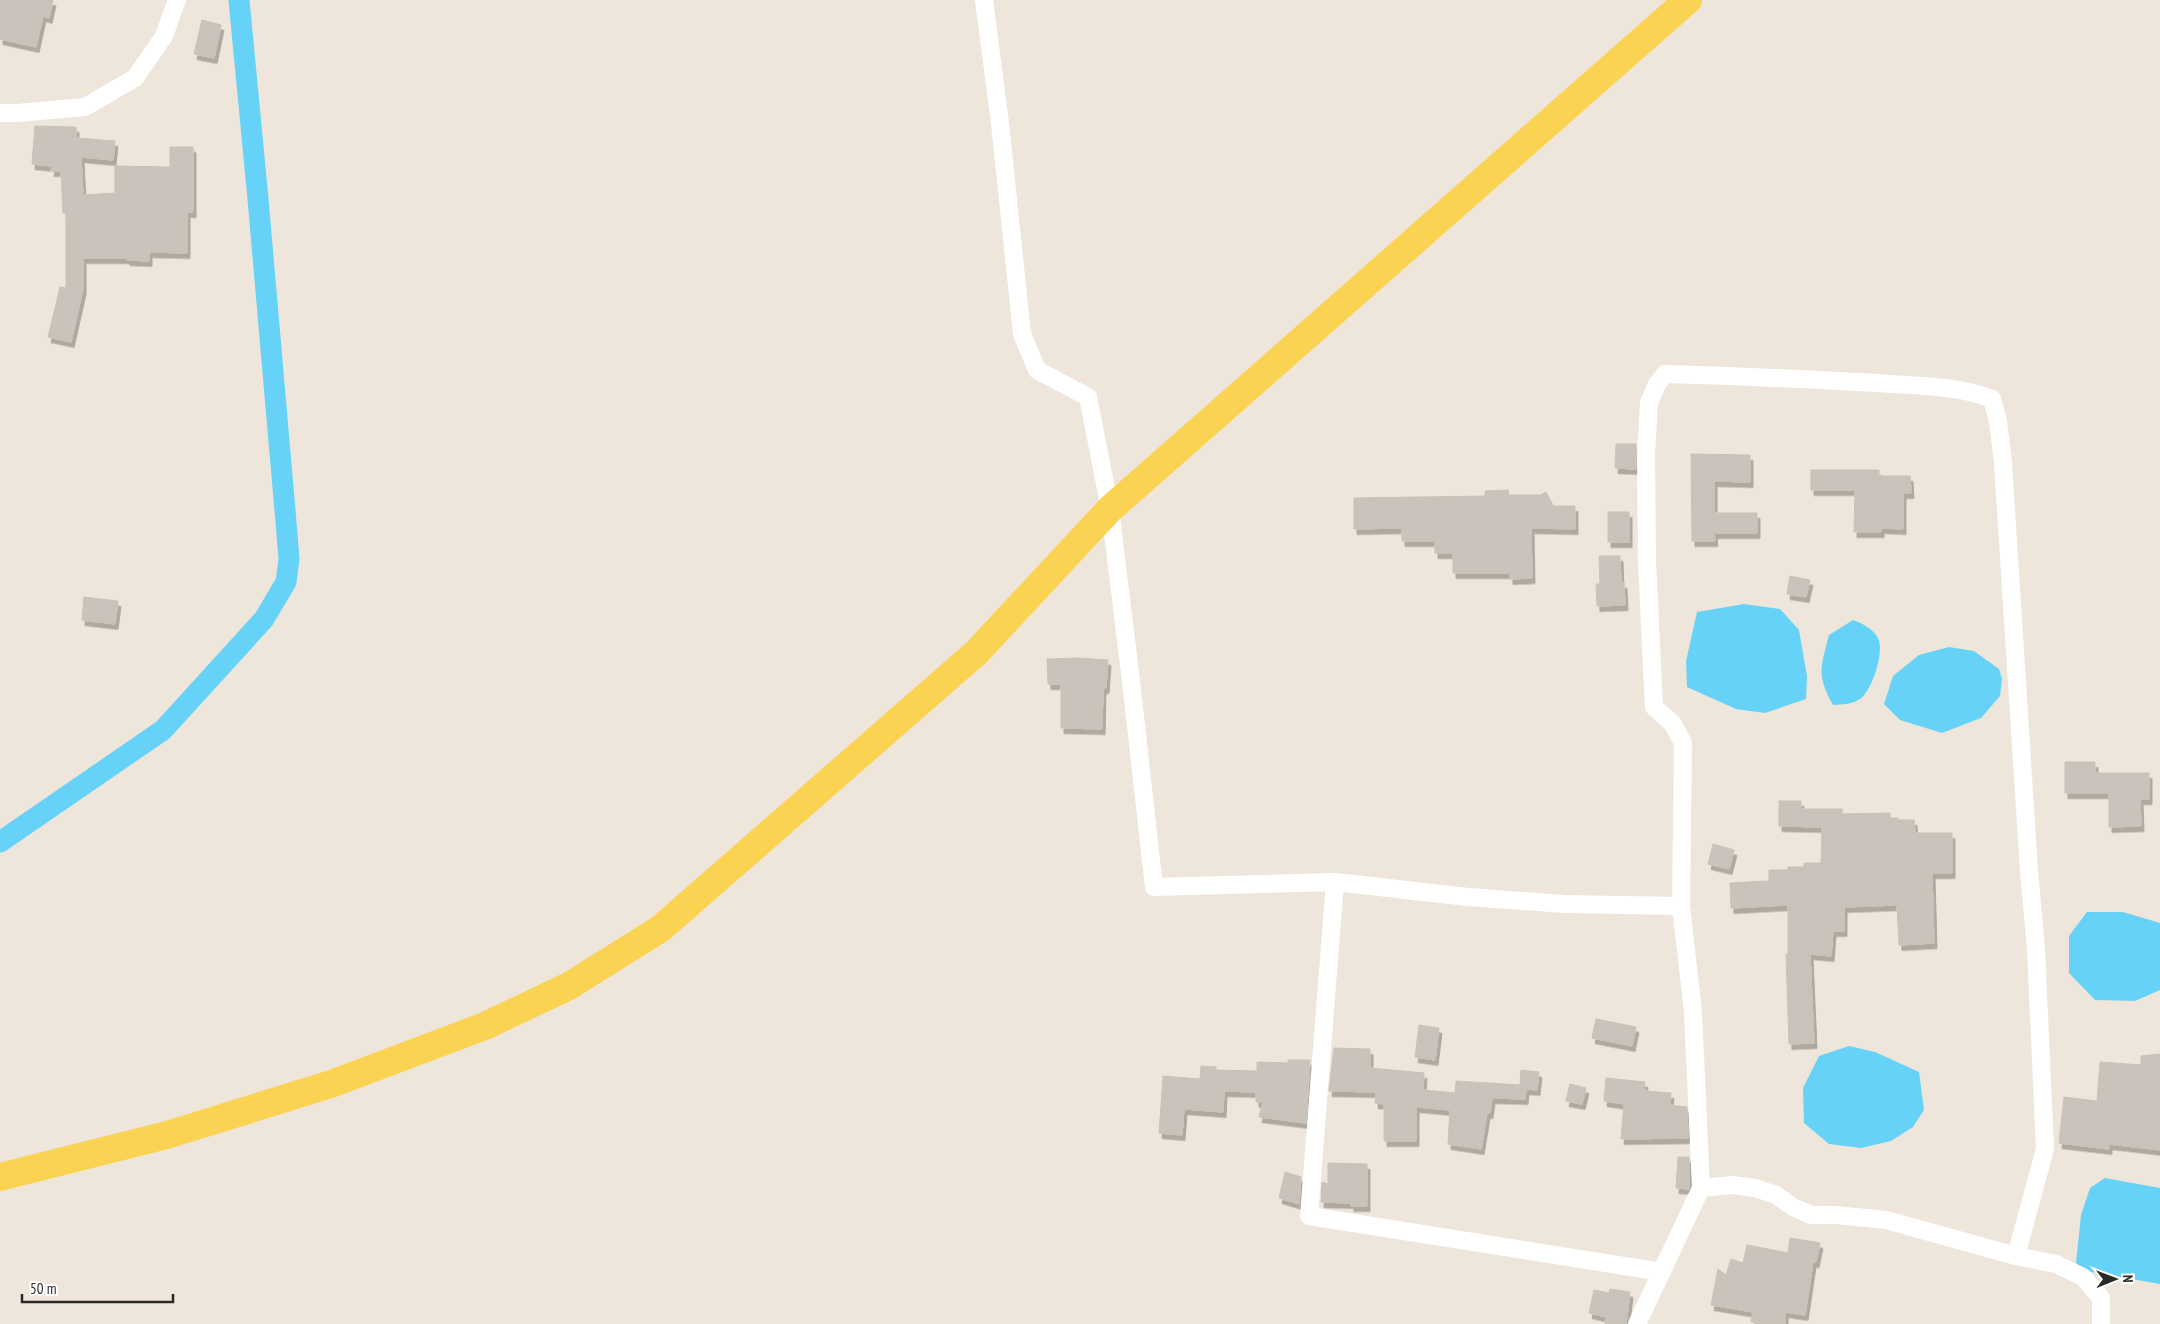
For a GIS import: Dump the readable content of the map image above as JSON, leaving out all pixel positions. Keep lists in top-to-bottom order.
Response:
{
  "scale_bar": "50 m",
  "north": "right"
}
